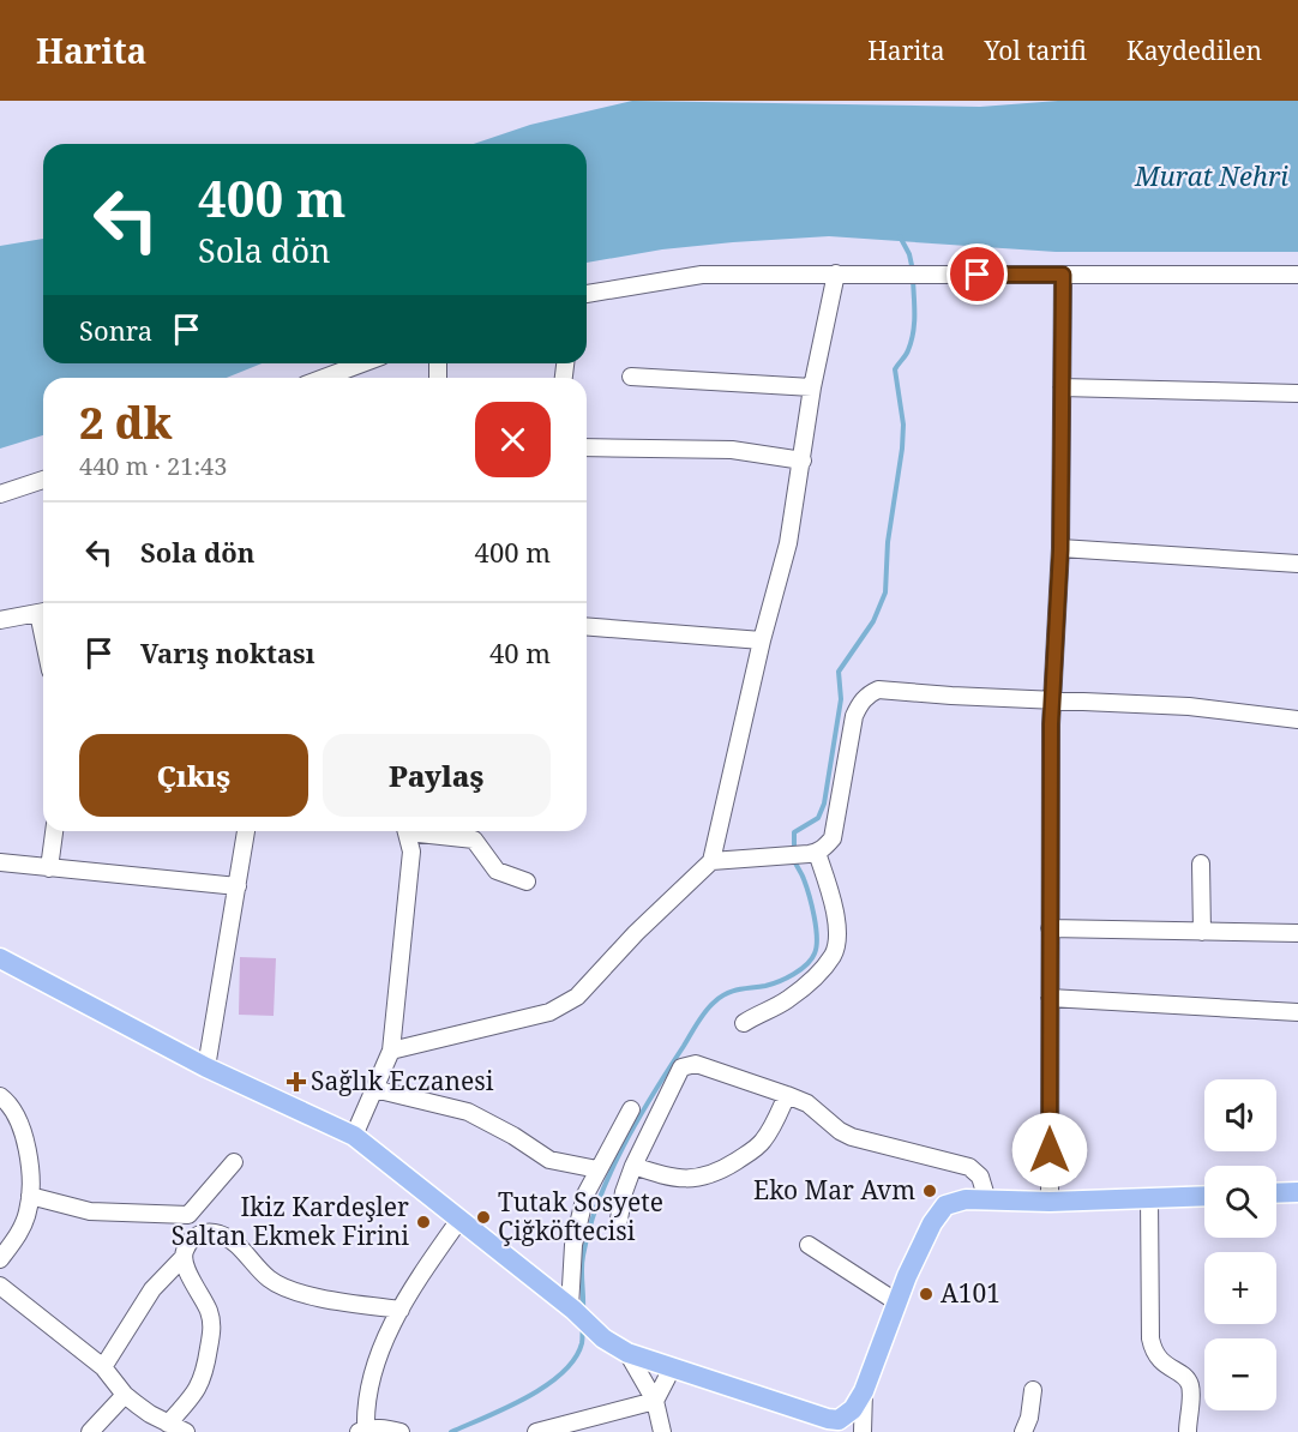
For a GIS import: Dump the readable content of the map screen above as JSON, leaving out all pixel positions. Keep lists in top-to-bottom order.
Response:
{
  "water": ["Murat Nehri"],
  "places": {
    "health": ["Sağlık Eczanesi"],
    "other": [
      "Eko Mar Avm",
      "Tutak Sosyete Çiğköftecisi",
      "Ikiz Kardeşler Saltan Ekmek Firini",
      "A101"
    ]
  },
  "page": {
    "header": "Harita",
    "nav": ["Harita", "Yol tarifi", "Kaydedilen"],
    "turn": ["400 m", "Sola dön"],
    "then": "Sonra",
    "heading": ["2 dk", "440 m · 21:43"],
    "list": [
      {
        "name": "Sola dön",
        "value": "400 m"
      },
      {
        "name": "Varış noktası",
        "value": "40 m"
      }
    ],
    "buttons": ["Çıkış", "Paylaş"],
    "map_buttons": ["+", "−"]
  }
}
